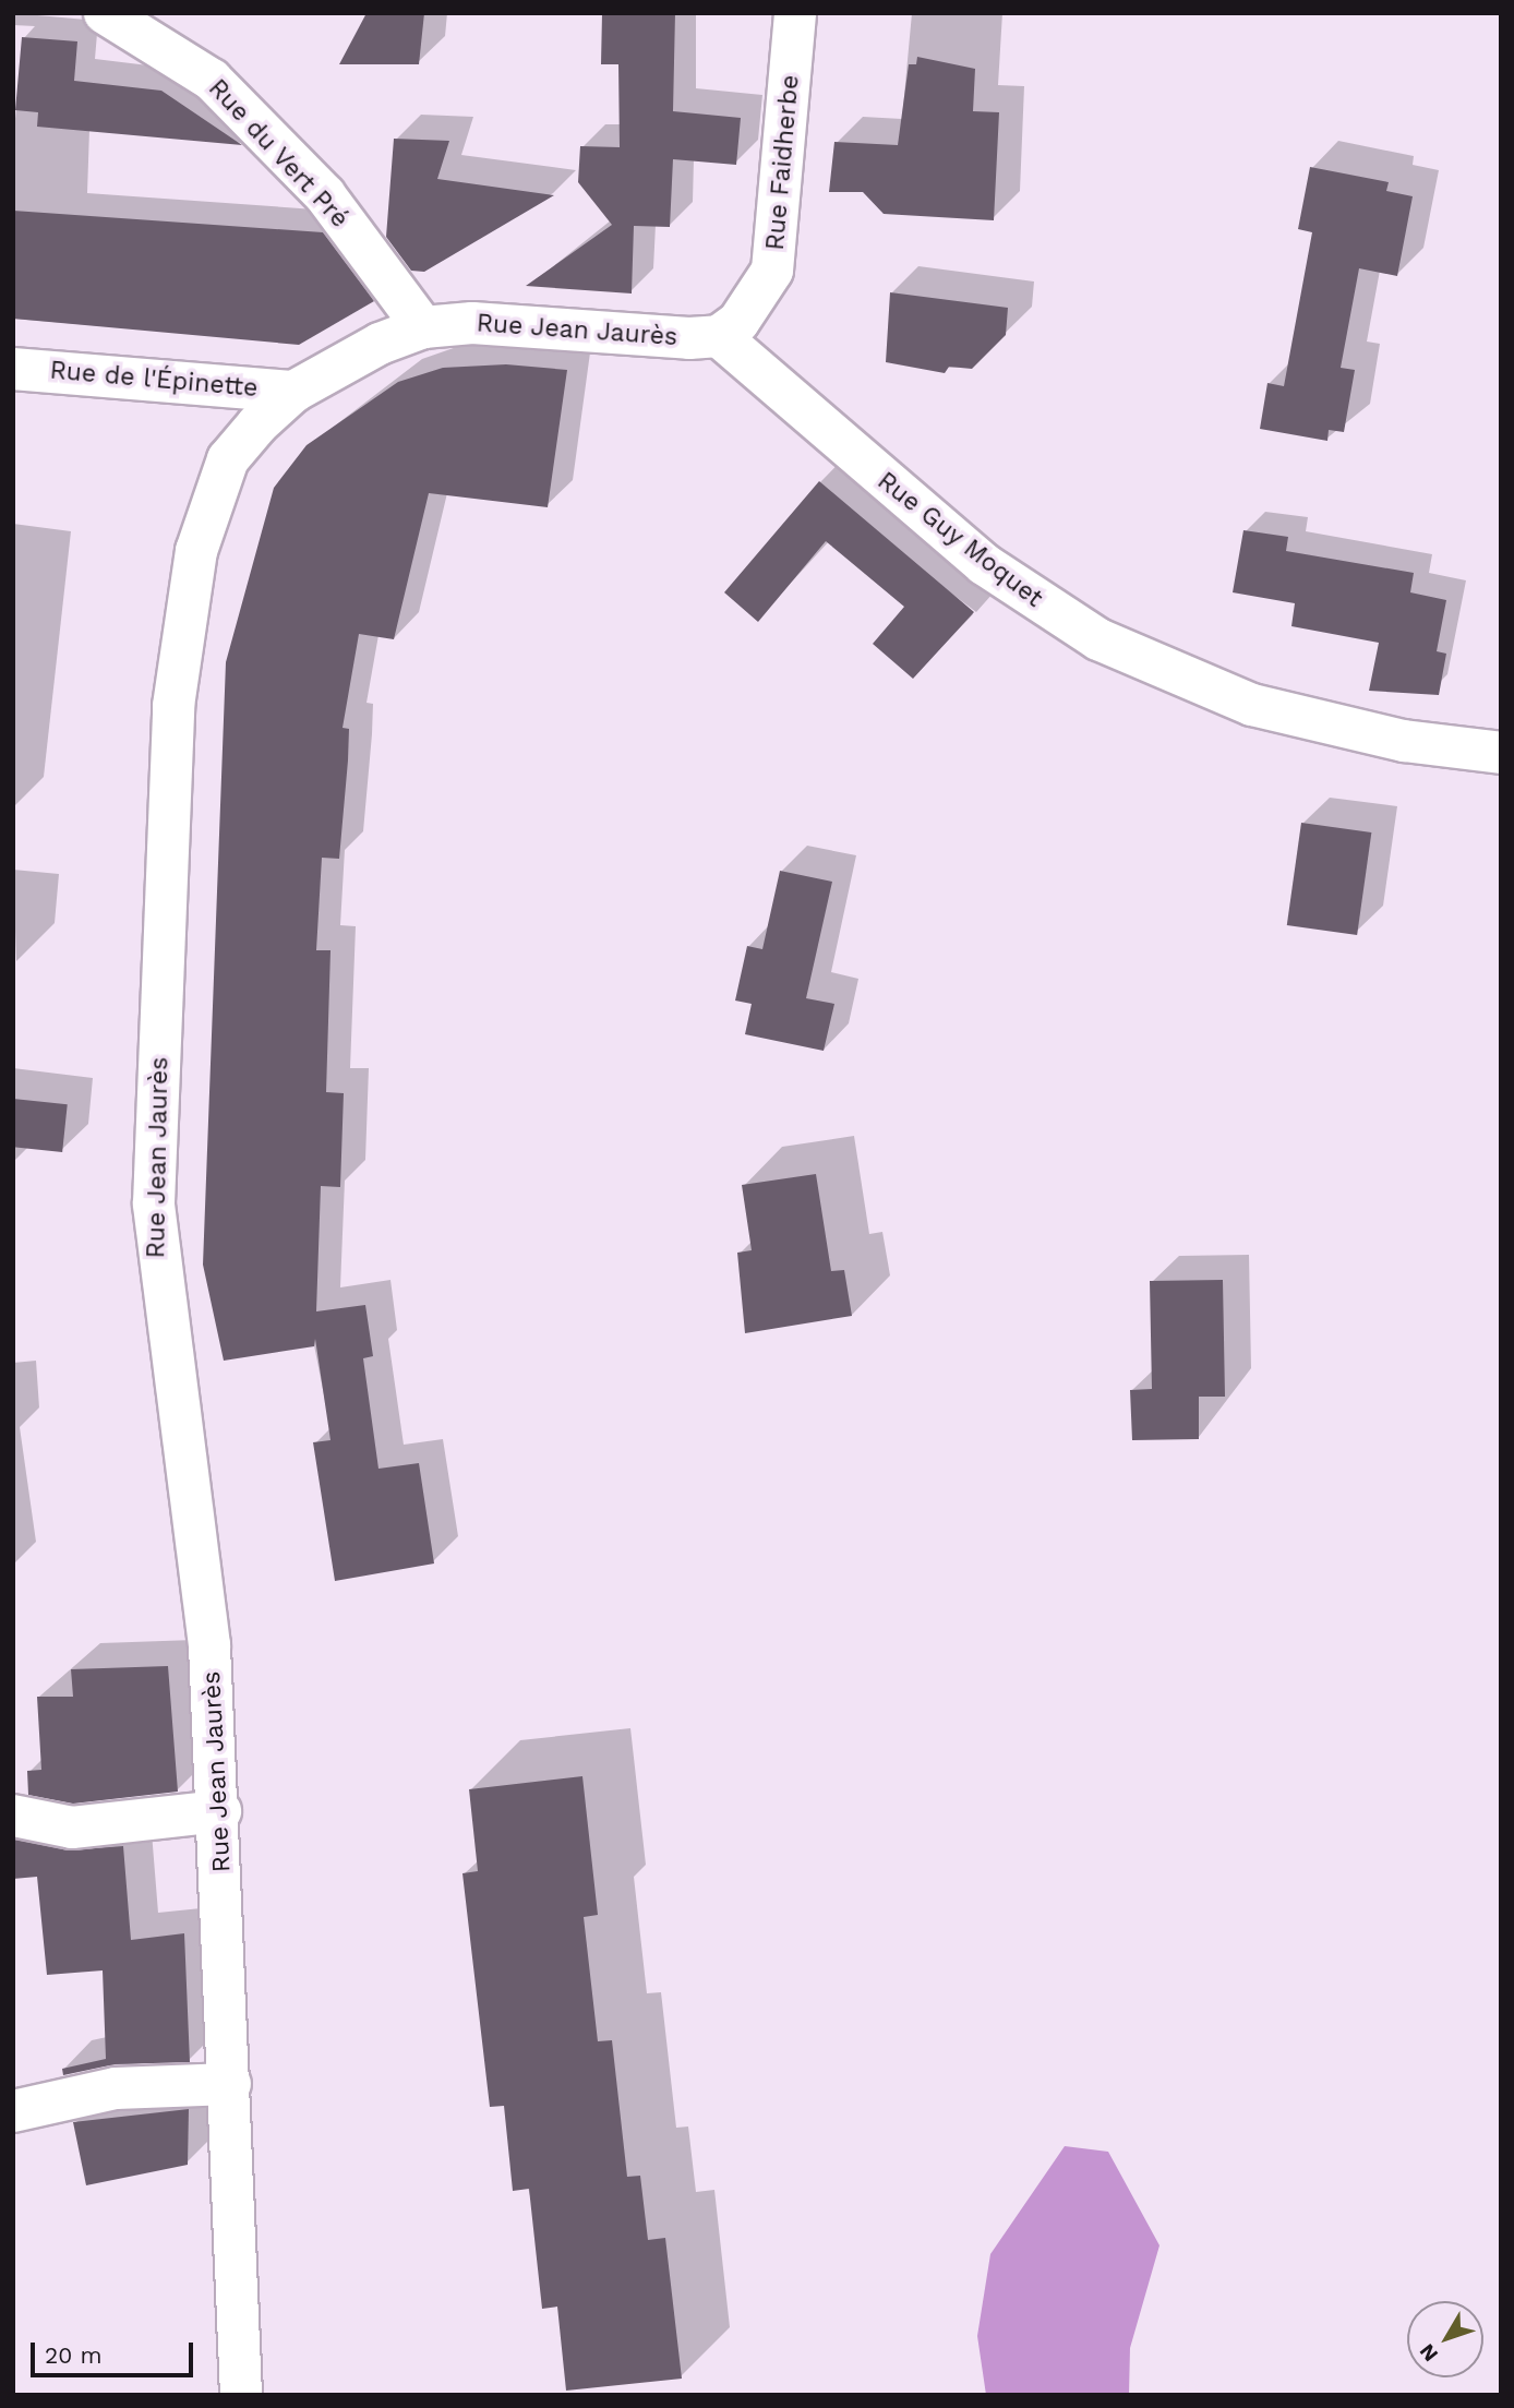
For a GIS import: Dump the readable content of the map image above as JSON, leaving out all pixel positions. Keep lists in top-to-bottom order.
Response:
{
  "streets": {
    "street": [
      "Rue du Vert Pré",
      "Rue Faidherbe",
      "Rue Jean Jaurès",
      "Rue de l'Épinette",
      "Rue Guy Moquet"
    ]
  },
  "crossings": [
    ["Rue du Vert Pré", "Rue Jean Jaurès"],
    ["Rue Faidherbe", "Rue Jean Jaurès"],
    ["Rue Faidherbe", "Rue Guy Moquet"],
    ["Rue Jean Jaurès", "Rue de l'Épinette"],
    ["Rue Jean Jaurès", "Rue Guy Moquet"]
  ],
  "scale_bar": "20 m",
  "north": "bottom left"
}
